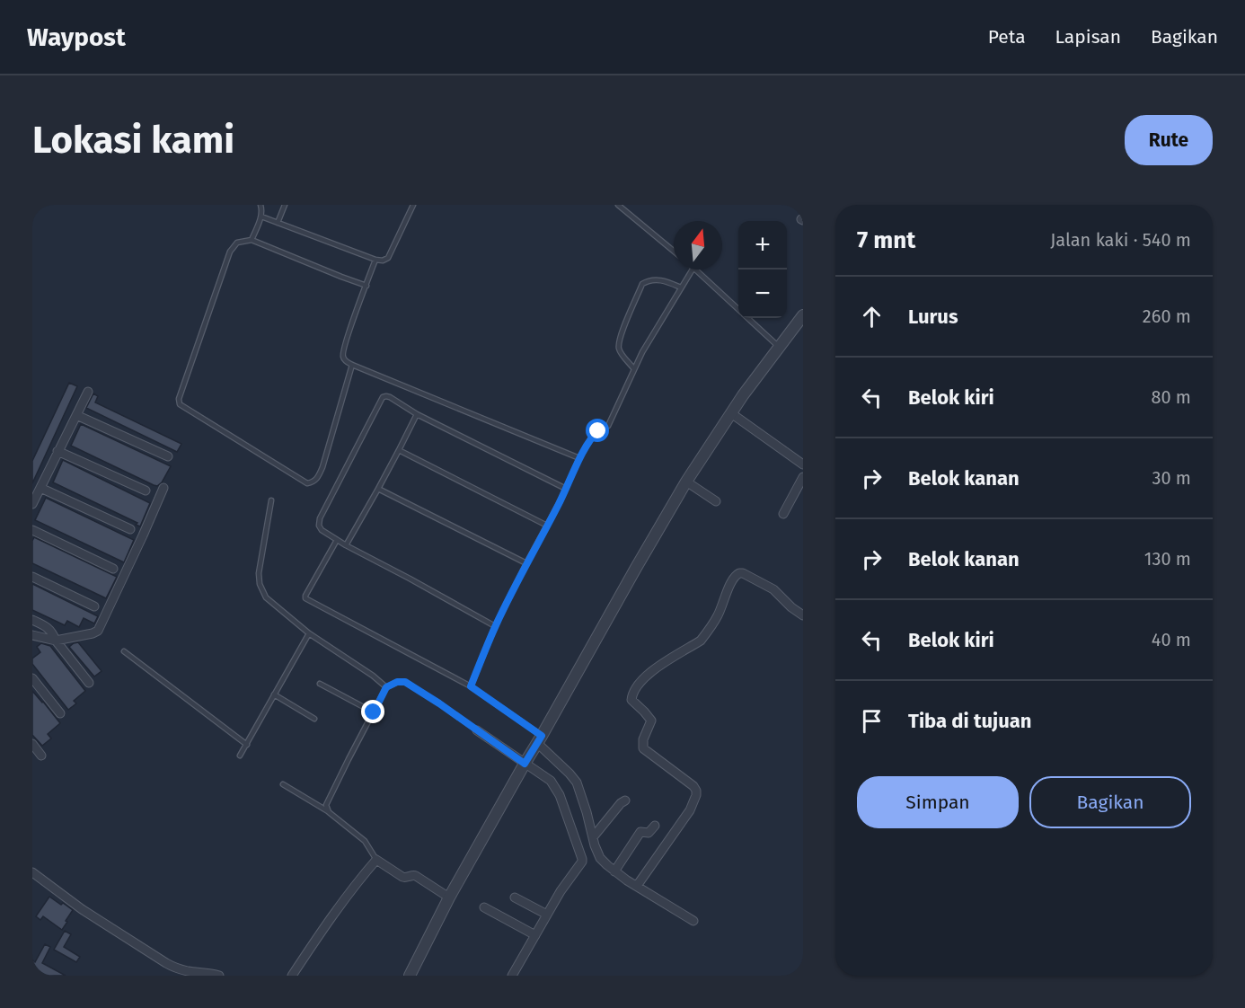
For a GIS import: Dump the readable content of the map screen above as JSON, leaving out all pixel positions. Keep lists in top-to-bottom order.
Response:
{
  "north": "top",
  "page": {
    "header": "Waypost",
    "nav": ["Peta", "Lapisan", "Bagikan"],
    "buttons": [
      "Rute",
      ["Simpan", "Bagikan"]
    ],
    "title": "Lokasi kami",
    "heading": ["7 mnt", "Jalan kaki · 540 m"],
    "map_buttons": ["+", "−"],
    "list": [
      ["Lurus", "260 m"],
      ["Belok kiri", "80 m"],
      ["Belok kanan", "30 m"],
      ["Belok kanan", "130 m"],
      ["Belok kiri", "40 m"],
      "Tiba di tujuan"
    ]
  }
}
